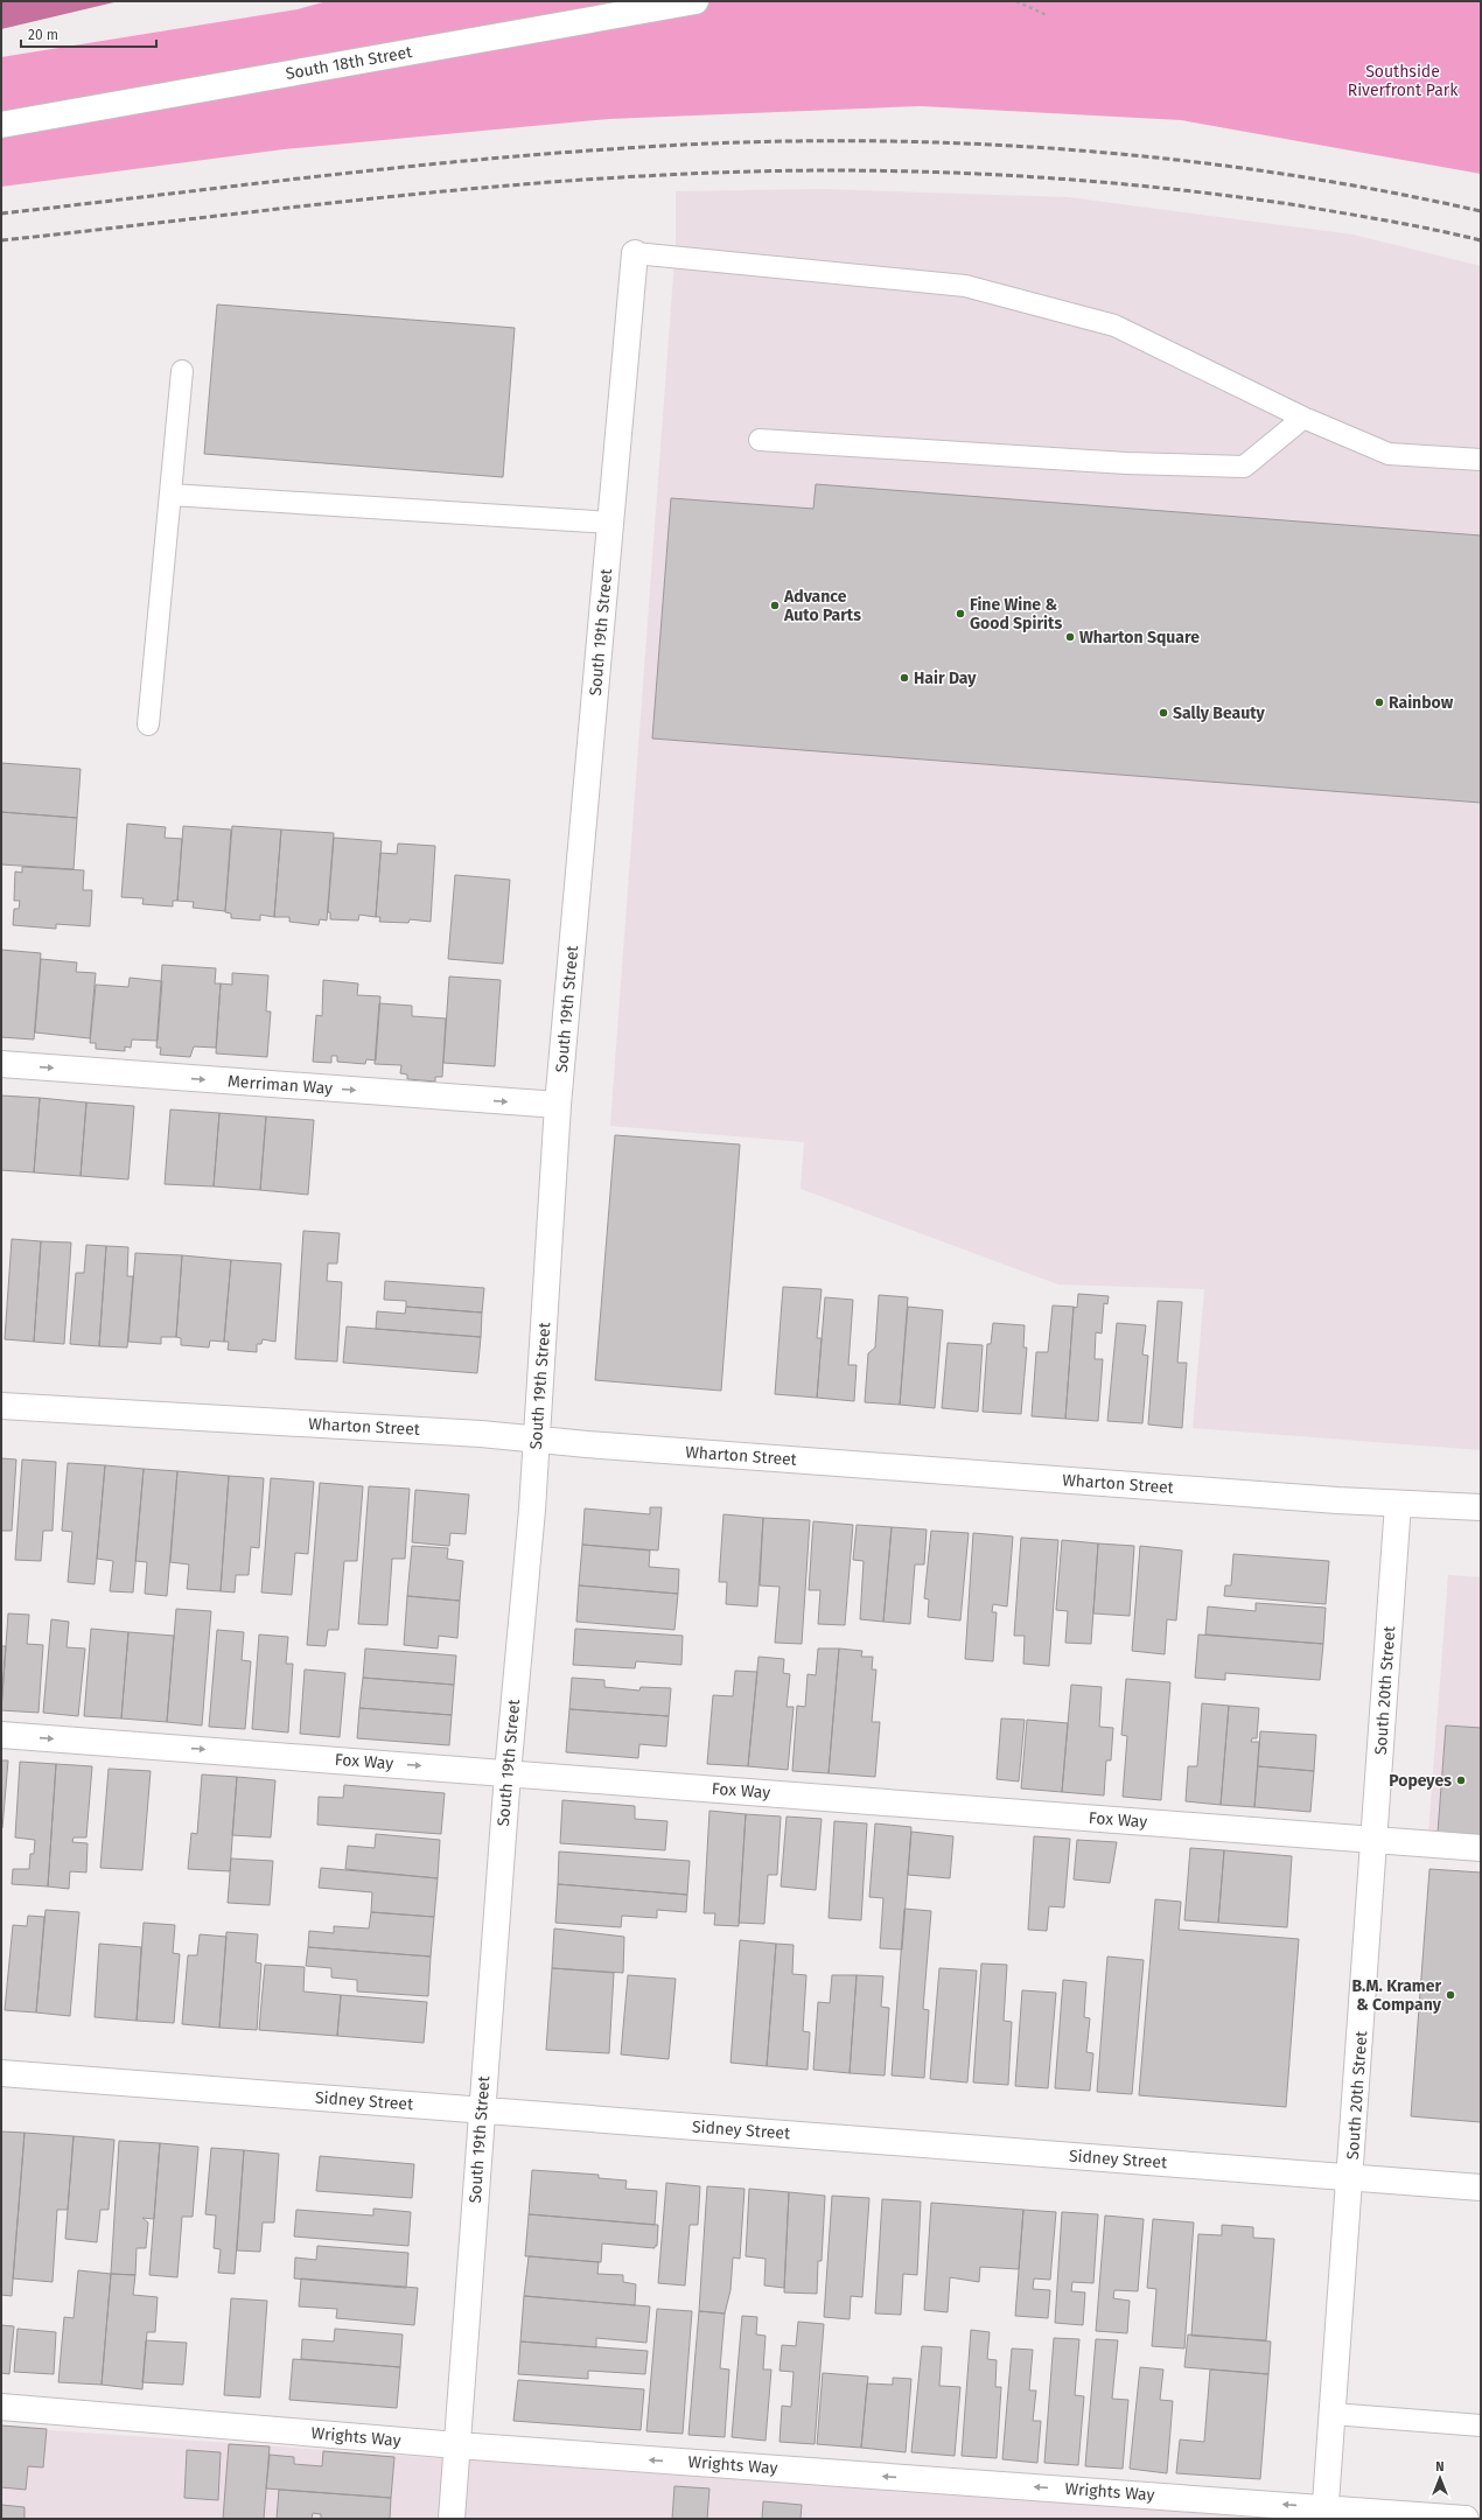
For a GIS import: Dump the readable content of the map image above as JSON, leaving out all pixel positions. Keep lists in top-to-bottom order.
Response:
{
  "streets": {
    "street": [
      "South 18th Street",
      "South 19th Street",
      "Merriman Way",
      "Wharton Street",
      "South 20th Street",
      "Fox Way",
      "Sidney Street",
      "Wrights Way"
    ]
  },
  "crossings": [
    ["South 19th Street", "Merriman Way"],
    ["South 19th Street", "Wharton Street"],
    ["South 19th Street", "Fox Way"],
    ["South 19th Street", "Sidney Street"],
    ["South 19th Street", "Wrights Way"],
    ["Wharton Street", "South 20th Street"],
    ["South 20th Street", "Fox Way"],
    ["South 20th Street", "Sidney Street"],
    ["South 20th Street", "Wrights Way"]
  ],
  "one_way": ["Merriman Way", "Wrights Way"],
  "parks": ["Southside Riverfront Park"],
  "places": [
    "Advance Auto Parts",
    "Fine Wine & Good Spirits",
    "Wharton Square",
    "Hair Day",
    "Rainbow",
    "Sally Beauty",
    "Popeyes",
    "B.M. Kramer & Company"
  ],
  "scale_bar": "20 m",
  "north": "top"
}
